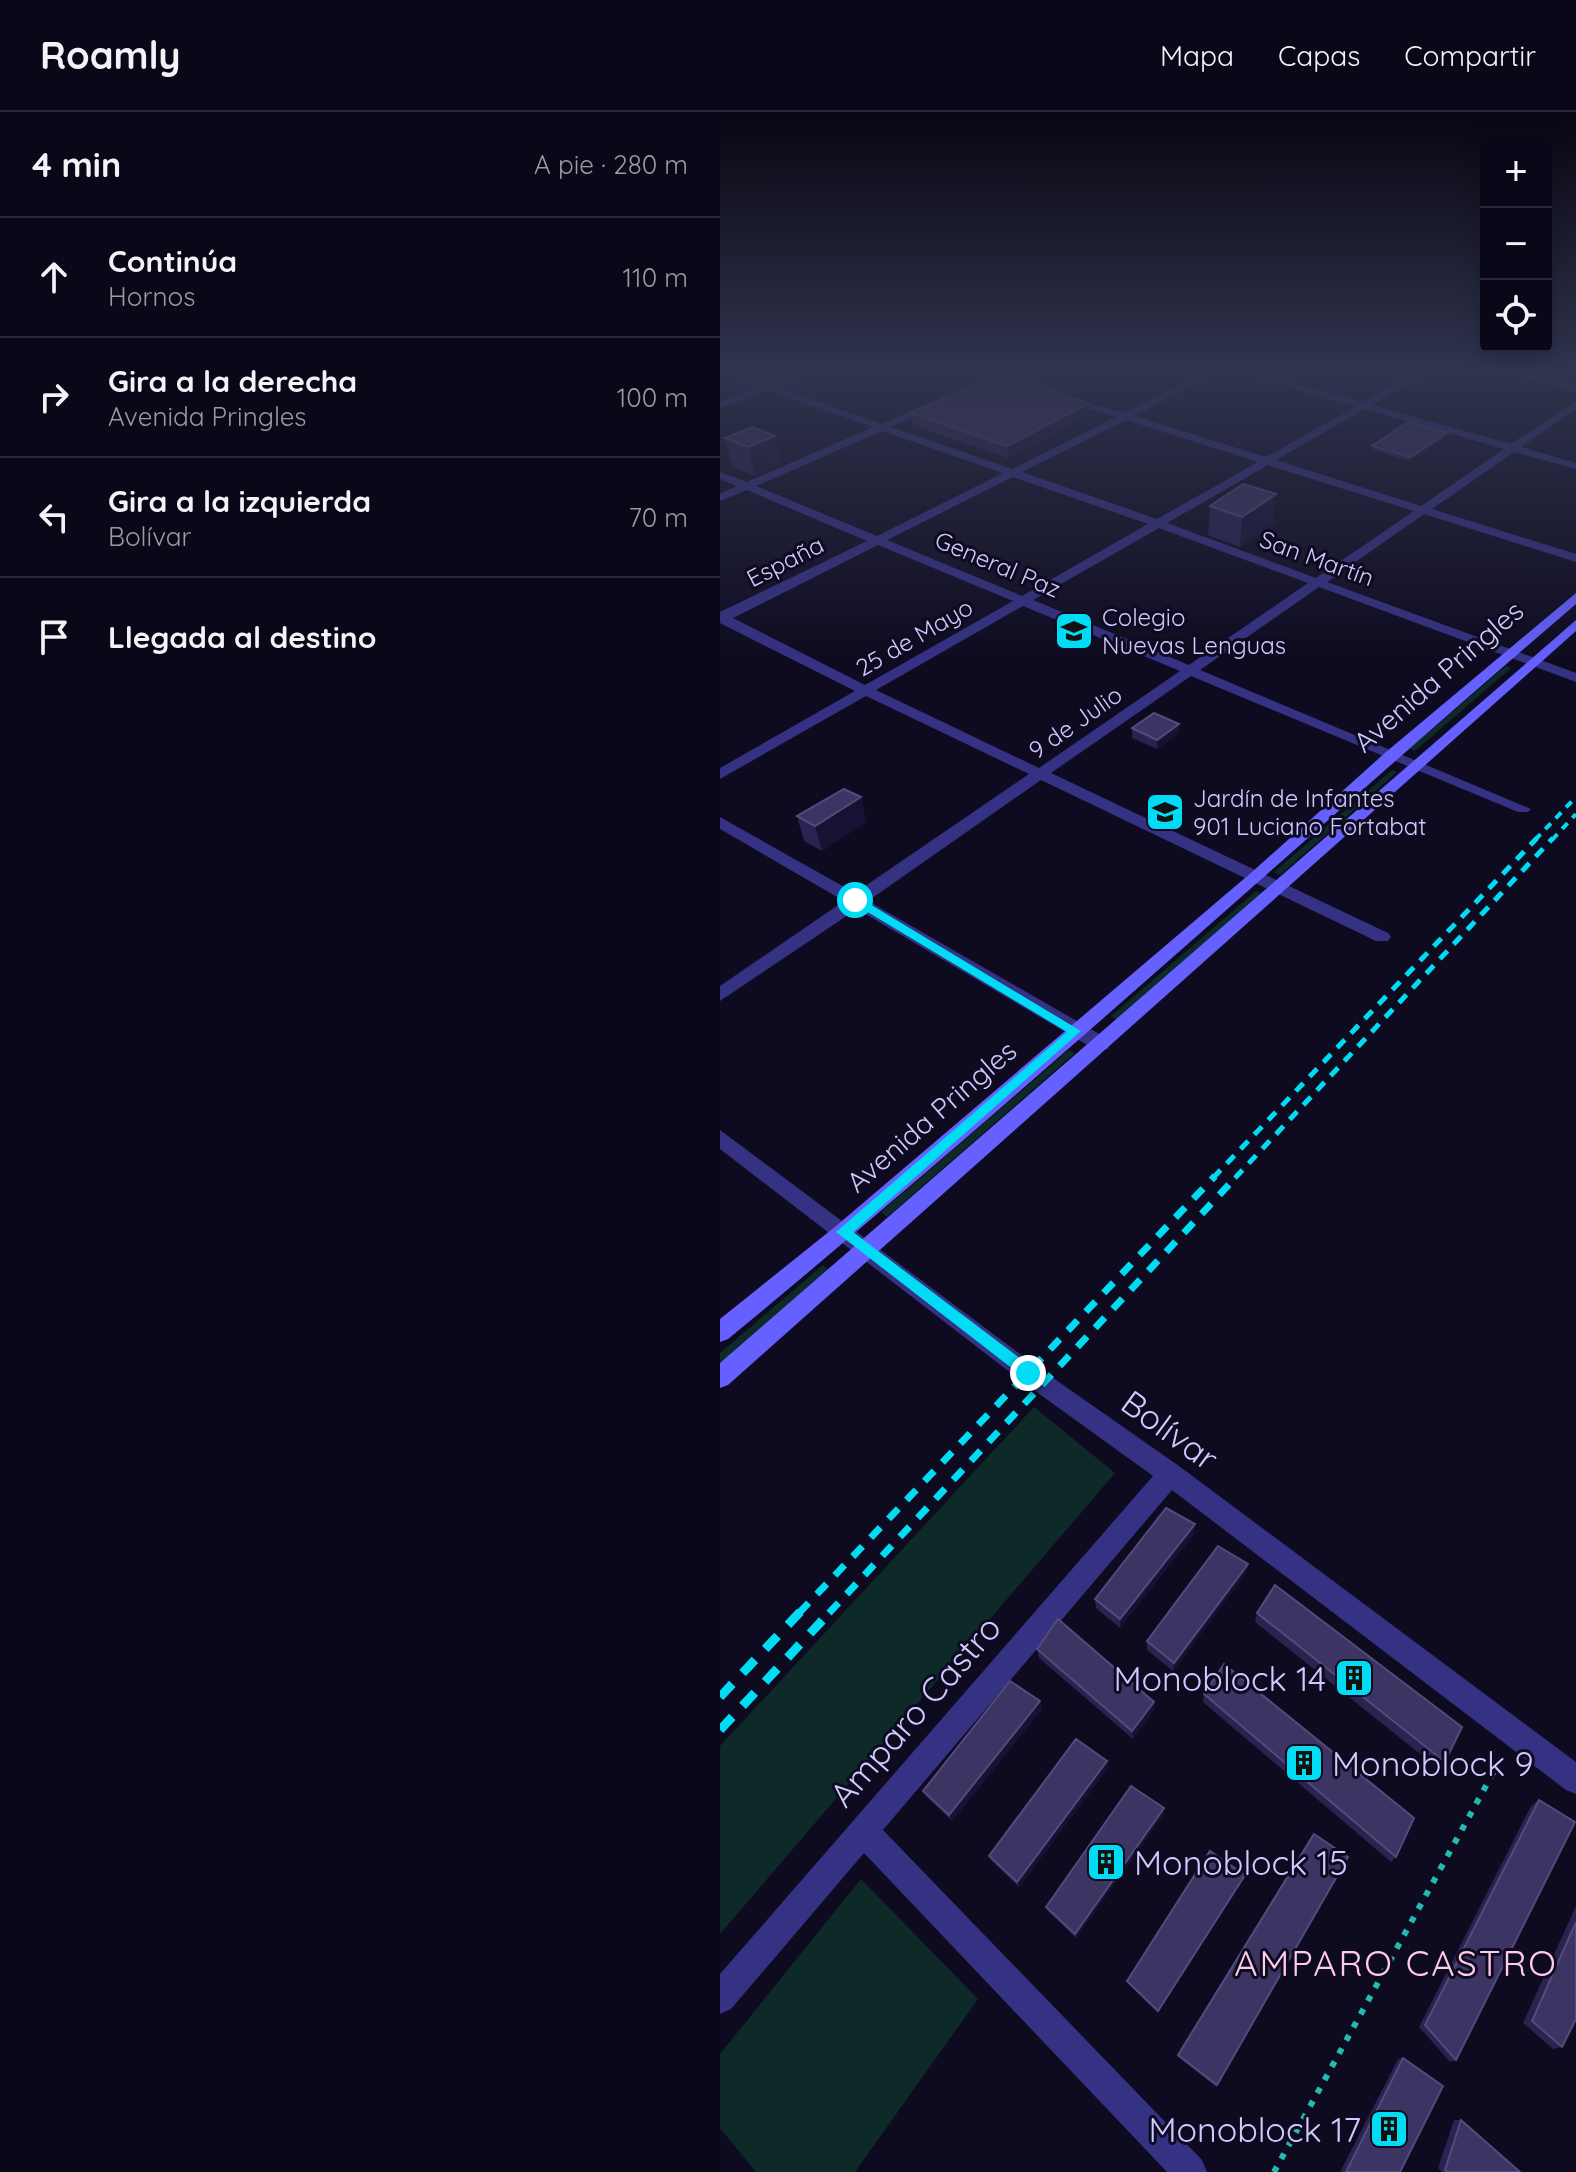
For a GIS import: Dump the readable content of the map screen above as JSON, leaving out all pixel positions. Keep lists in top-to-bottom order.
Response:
{
  "streets": {
    "main road": ["Avenida Pringles"],
    "street": [
      "San Martín",
      "España",
      "General Paz",
      "25 de Mayo",
      "9 de Julio",
      "Bolívar",
      "Amparo Castro"
    ]
  },
  "crossings": [
    ["San Martín", "España"],
    ["San Martín", "25 de Mayo"],
    ["San Martín", "Avenida Pringles"],
    ["San Martín", "9 de Julio"],
    ["España", "General Paz"],
    ["General Paz", "25 de Mayo"],
    ["General Paz", "Avenida Pringles"],
    ["General Paz", "9 de Julio"],
    ["Avenida Pringles", "Bolívar"],
    ["Bolívar", "Amparo Castro"]
  ],
  "districts": ["AMPARO CASTRO"],
  "places": {
    "school or university": ["Colegio Nuevas Lenguas", "Jardín de Infantes 901 Luciano Fortabat"],
    "building": [
      "Monoblock 14",
      "Monoblock 9",
      "Monoblock 15",
      "Monoblock 17"
    ]
  },
  "page": {
    "header": "Roamly",
    "nav": ["Mapa", "Capas", "Compartir"],
    "heading": ["4 min", "A pie · 280 m"],
    "map_buttons": ["+", "−"],
    "list": [
      ["Continúa", "Hornos", "110 m"],
      ["Gira a la derecha", "Avenida Pringles", "100 m"],
      ["Gira a la izquierda", "Bolívar", "70 m"],
      "Llegada al destino"
    ]
  }
}
